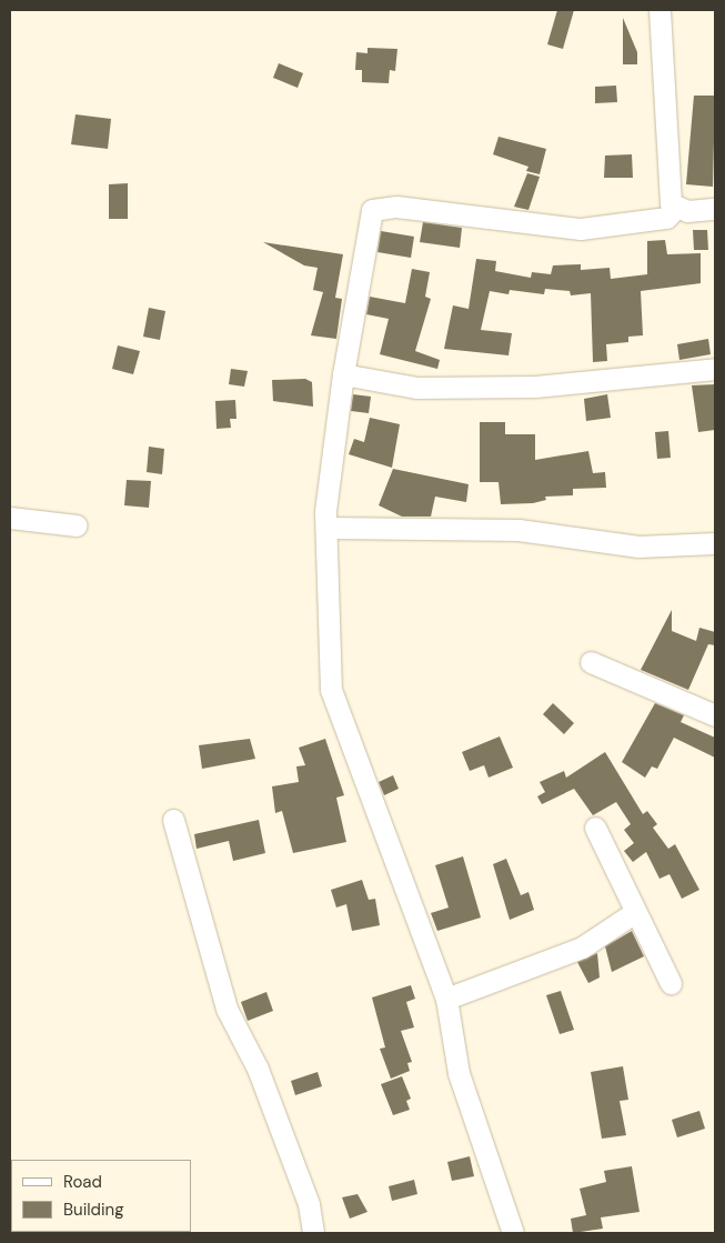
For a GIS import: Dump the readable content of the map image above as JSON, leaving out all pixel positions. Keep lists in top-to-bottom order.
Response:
{
  "legend": ["Road", "Building"]
}
